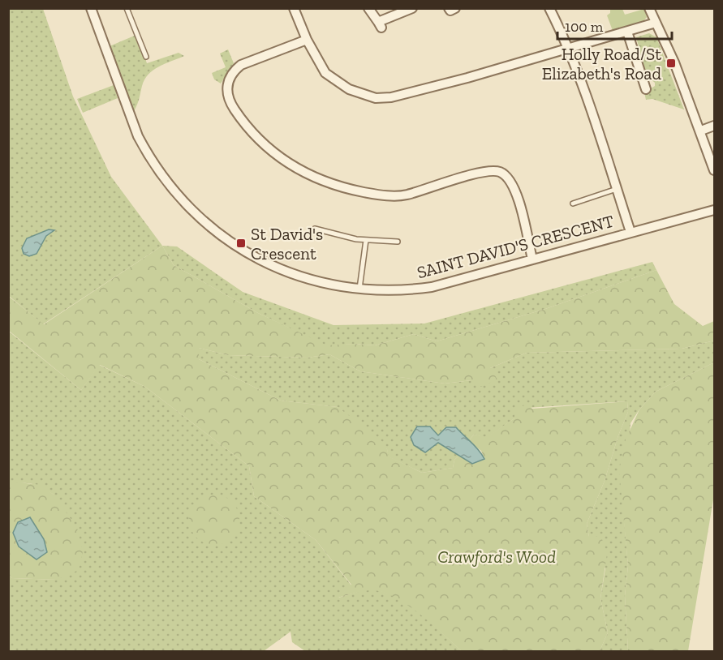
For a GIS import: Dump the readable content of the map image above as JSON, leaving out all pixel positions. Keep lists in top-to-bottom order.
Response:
{
  "streets": {
    "street": ["SAINT DAVID'S CRESCENT"]
  },
  "parks": ["Crawford's Wood"],
  "places": {
    "transit": ["Holly Road/St Elizabeth's Road", "St David's Crescent"]
  },
  "scale_bar": "100 m"
}
